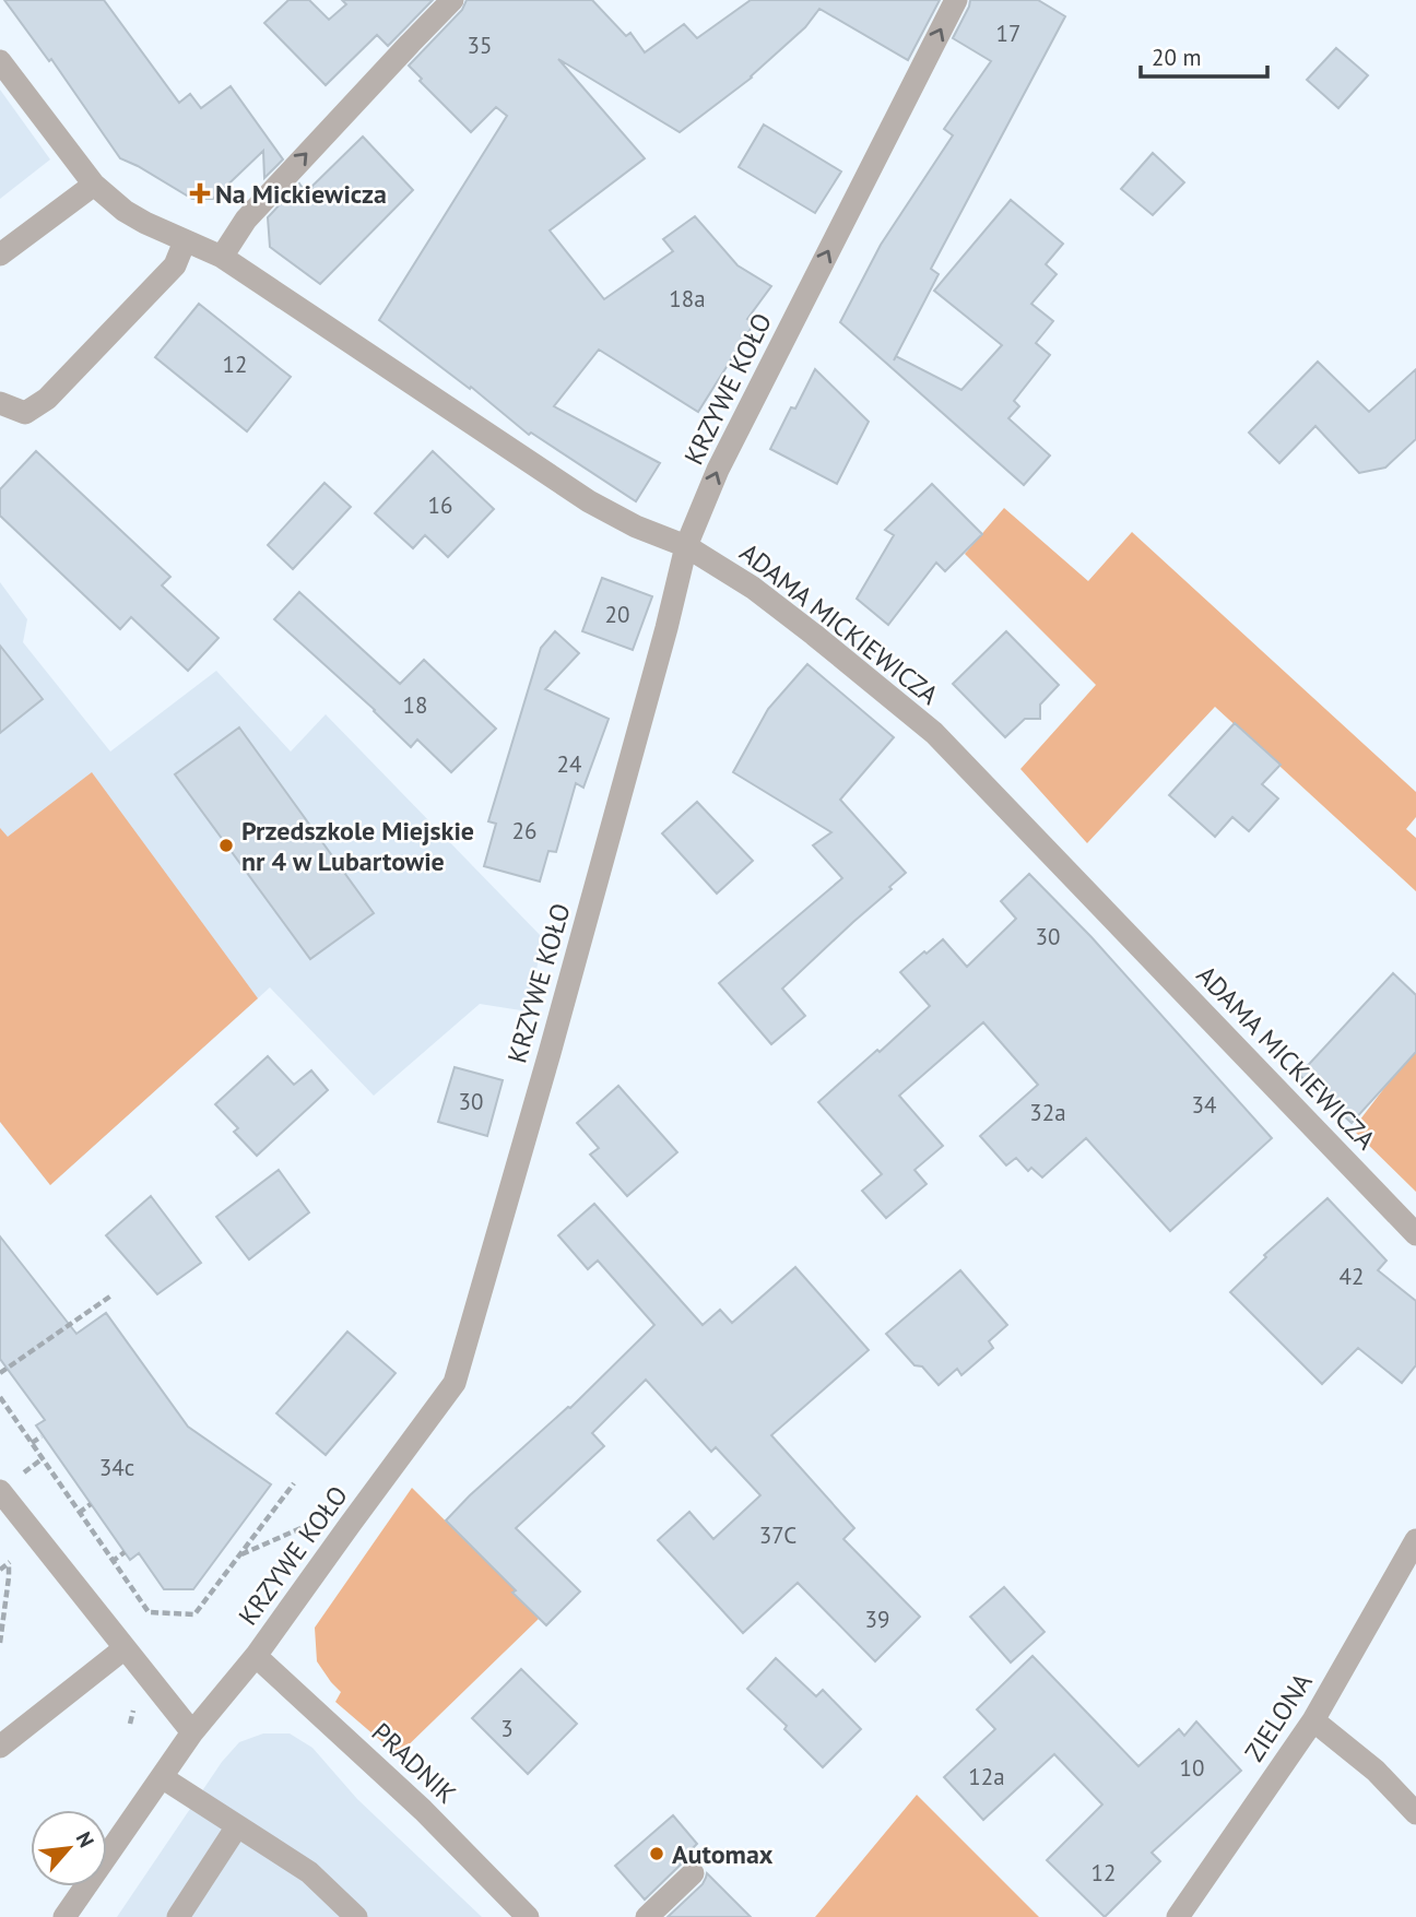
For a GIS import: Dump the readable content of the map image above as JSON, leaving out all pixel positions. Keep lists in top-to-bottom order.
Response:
{
  "streets": {
    "street": [
      "KRZYWE KOŁO",
      "ADAMA MICKIEWICZA",
      "ZIELONA",
      "PRADNIK"
    ]
  },
  "crossings": [
    ["KRZYWE KOŁO", "ADAMA MICKIEWICZA"],
    ["KRZYWE KOŁO", "PRADNIK"]
  ],
  "places": {
    "health": ["Na Mickiewicza"],
    "other": ["Przedszkole Miejskie nr 4 w Lubartowie", "Automax"]
  },
  "house_numbers": [
    "17",
    "35",
    "18a",
    "12",
    "16",
    "20",
    "18",
    "24",
    "26",
    "30",
    "30",
    "34",
    "32a",
    "42",
    "34c",
    "37C",
    "39",
    "3",
    "10",
    "12a",
    "12"
  ],
  "scale_bar": "20 m",
  "north": "top right"
}
